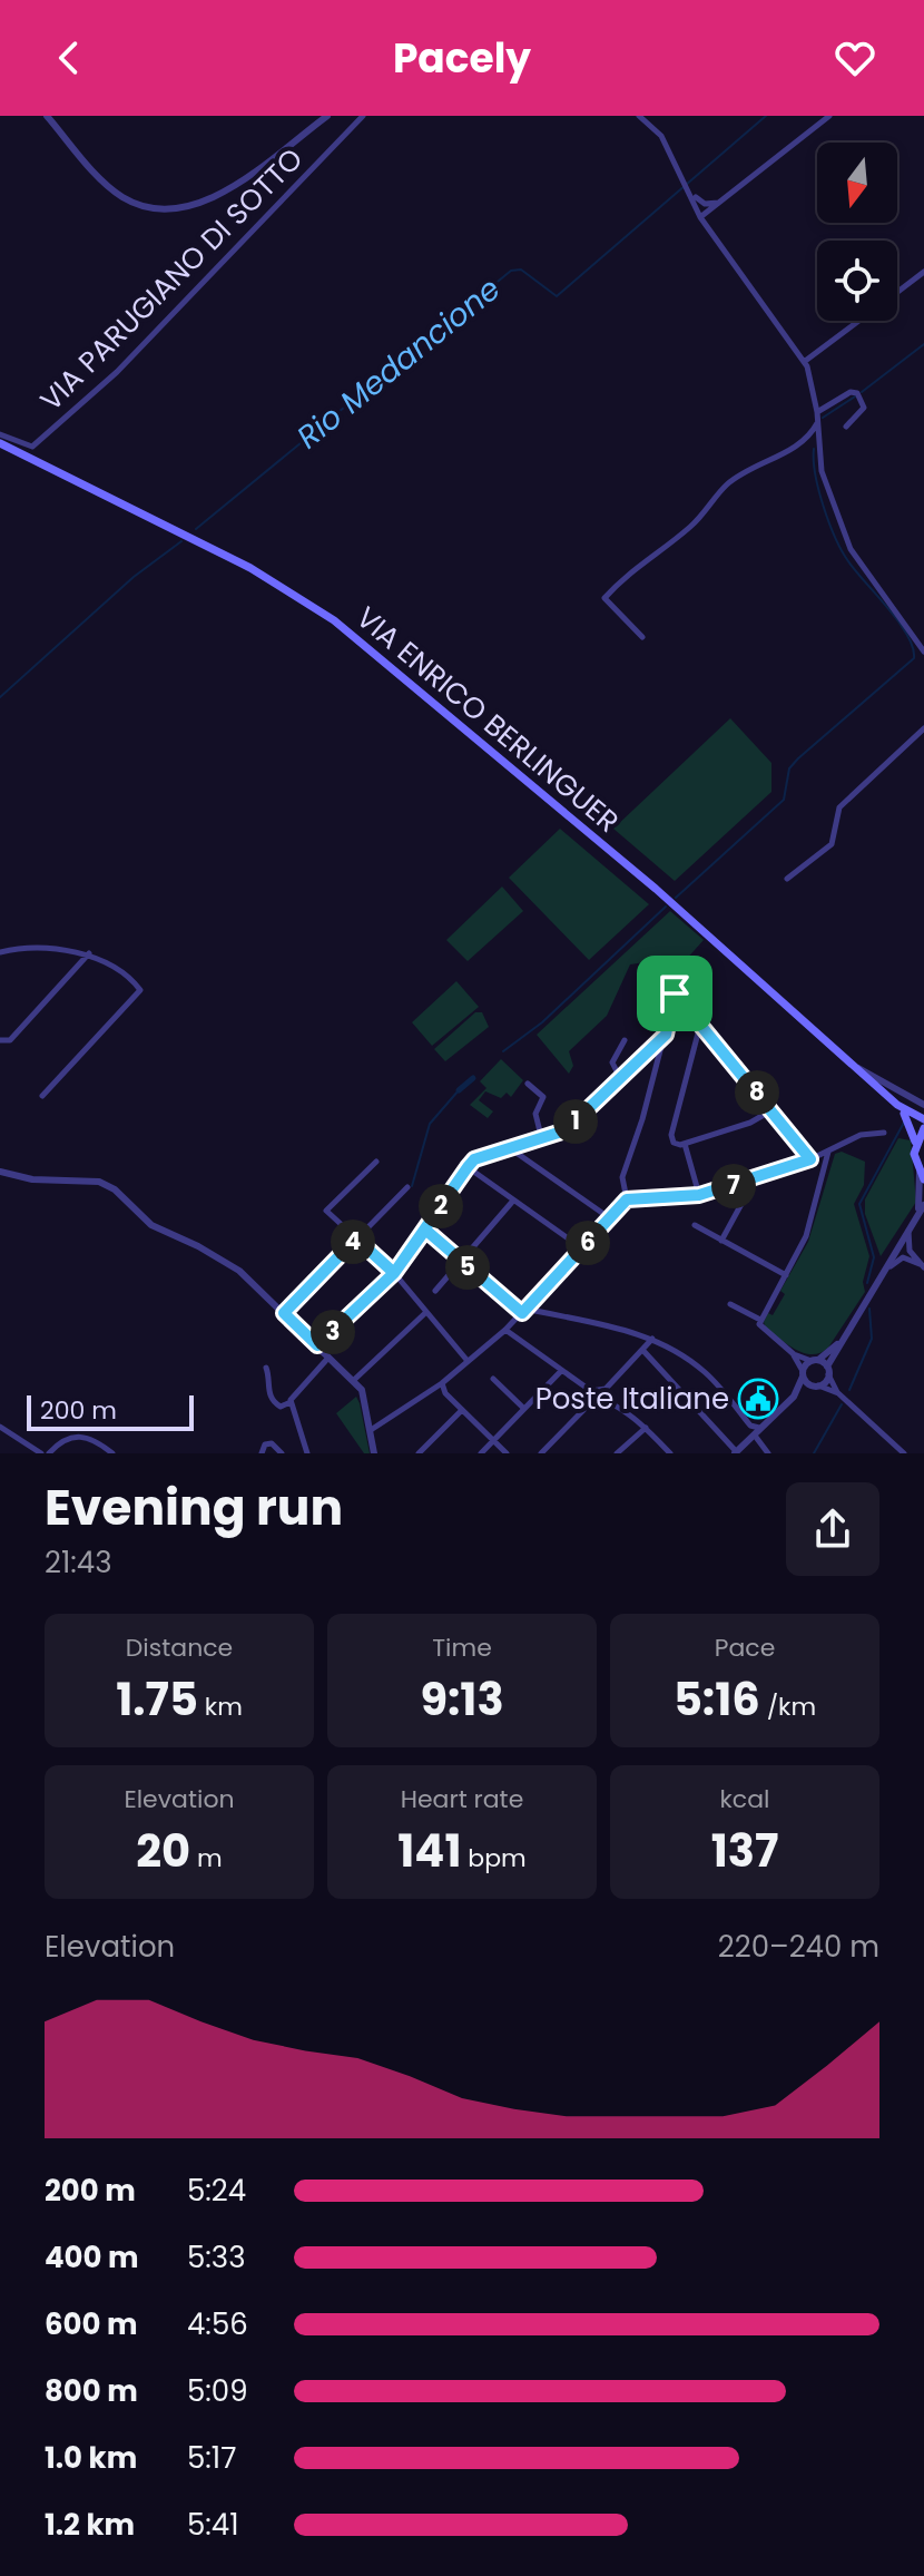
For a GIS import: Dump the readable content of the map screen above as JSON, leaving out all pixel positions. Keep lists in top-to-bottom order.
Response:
{
  "streets": {
    "main road": ["VIA ENRICO BERLINGUER"],
    "street": ["VIA PARUGIANO DI SOTTO"]
  },
  "water": ["Rio Medancione"],
  "places": {
    "public building": ["Poste Italiane"]
  },
  "scale_bar": "200 m",
  "north": "bottom",
  "page": {
    "header": "Pacely",
    "pins": [
      "8",
      "1",
      "7",
      "2",
      "4",
      "6",
      "5",
      "3"
    ],
    "scale": "200 m",
    "heading": ["Evening run", "21:43"],
    "stats": [
      ["Distance", "1.75 km"],
      ["Time", "9:13"],
      ["Pace", "5:16 /km"],
      ["Elevation", "20 m"],
      ["Heart rate", "141 bpm"],
      ["kcal", "137"]
    ],
    "chart": ["Elevation", "220–240 m"],
    "list": [
      {
        "name": "200 m",
        "note": "5:24"
      },
      {
        "name": "400 m",
        "note": "5:33"
      },
      {
        "name": "600 m",
        "note": "4:56"
      },
      {
        "name": "800 m",
        "note": "5:09"
      },
      {
        "name": "1.0 km",
        "note": "5:17"
      },
      {
        "name": "1.2 km",
        "note": "5:41"
      }
    ]
  }
}
